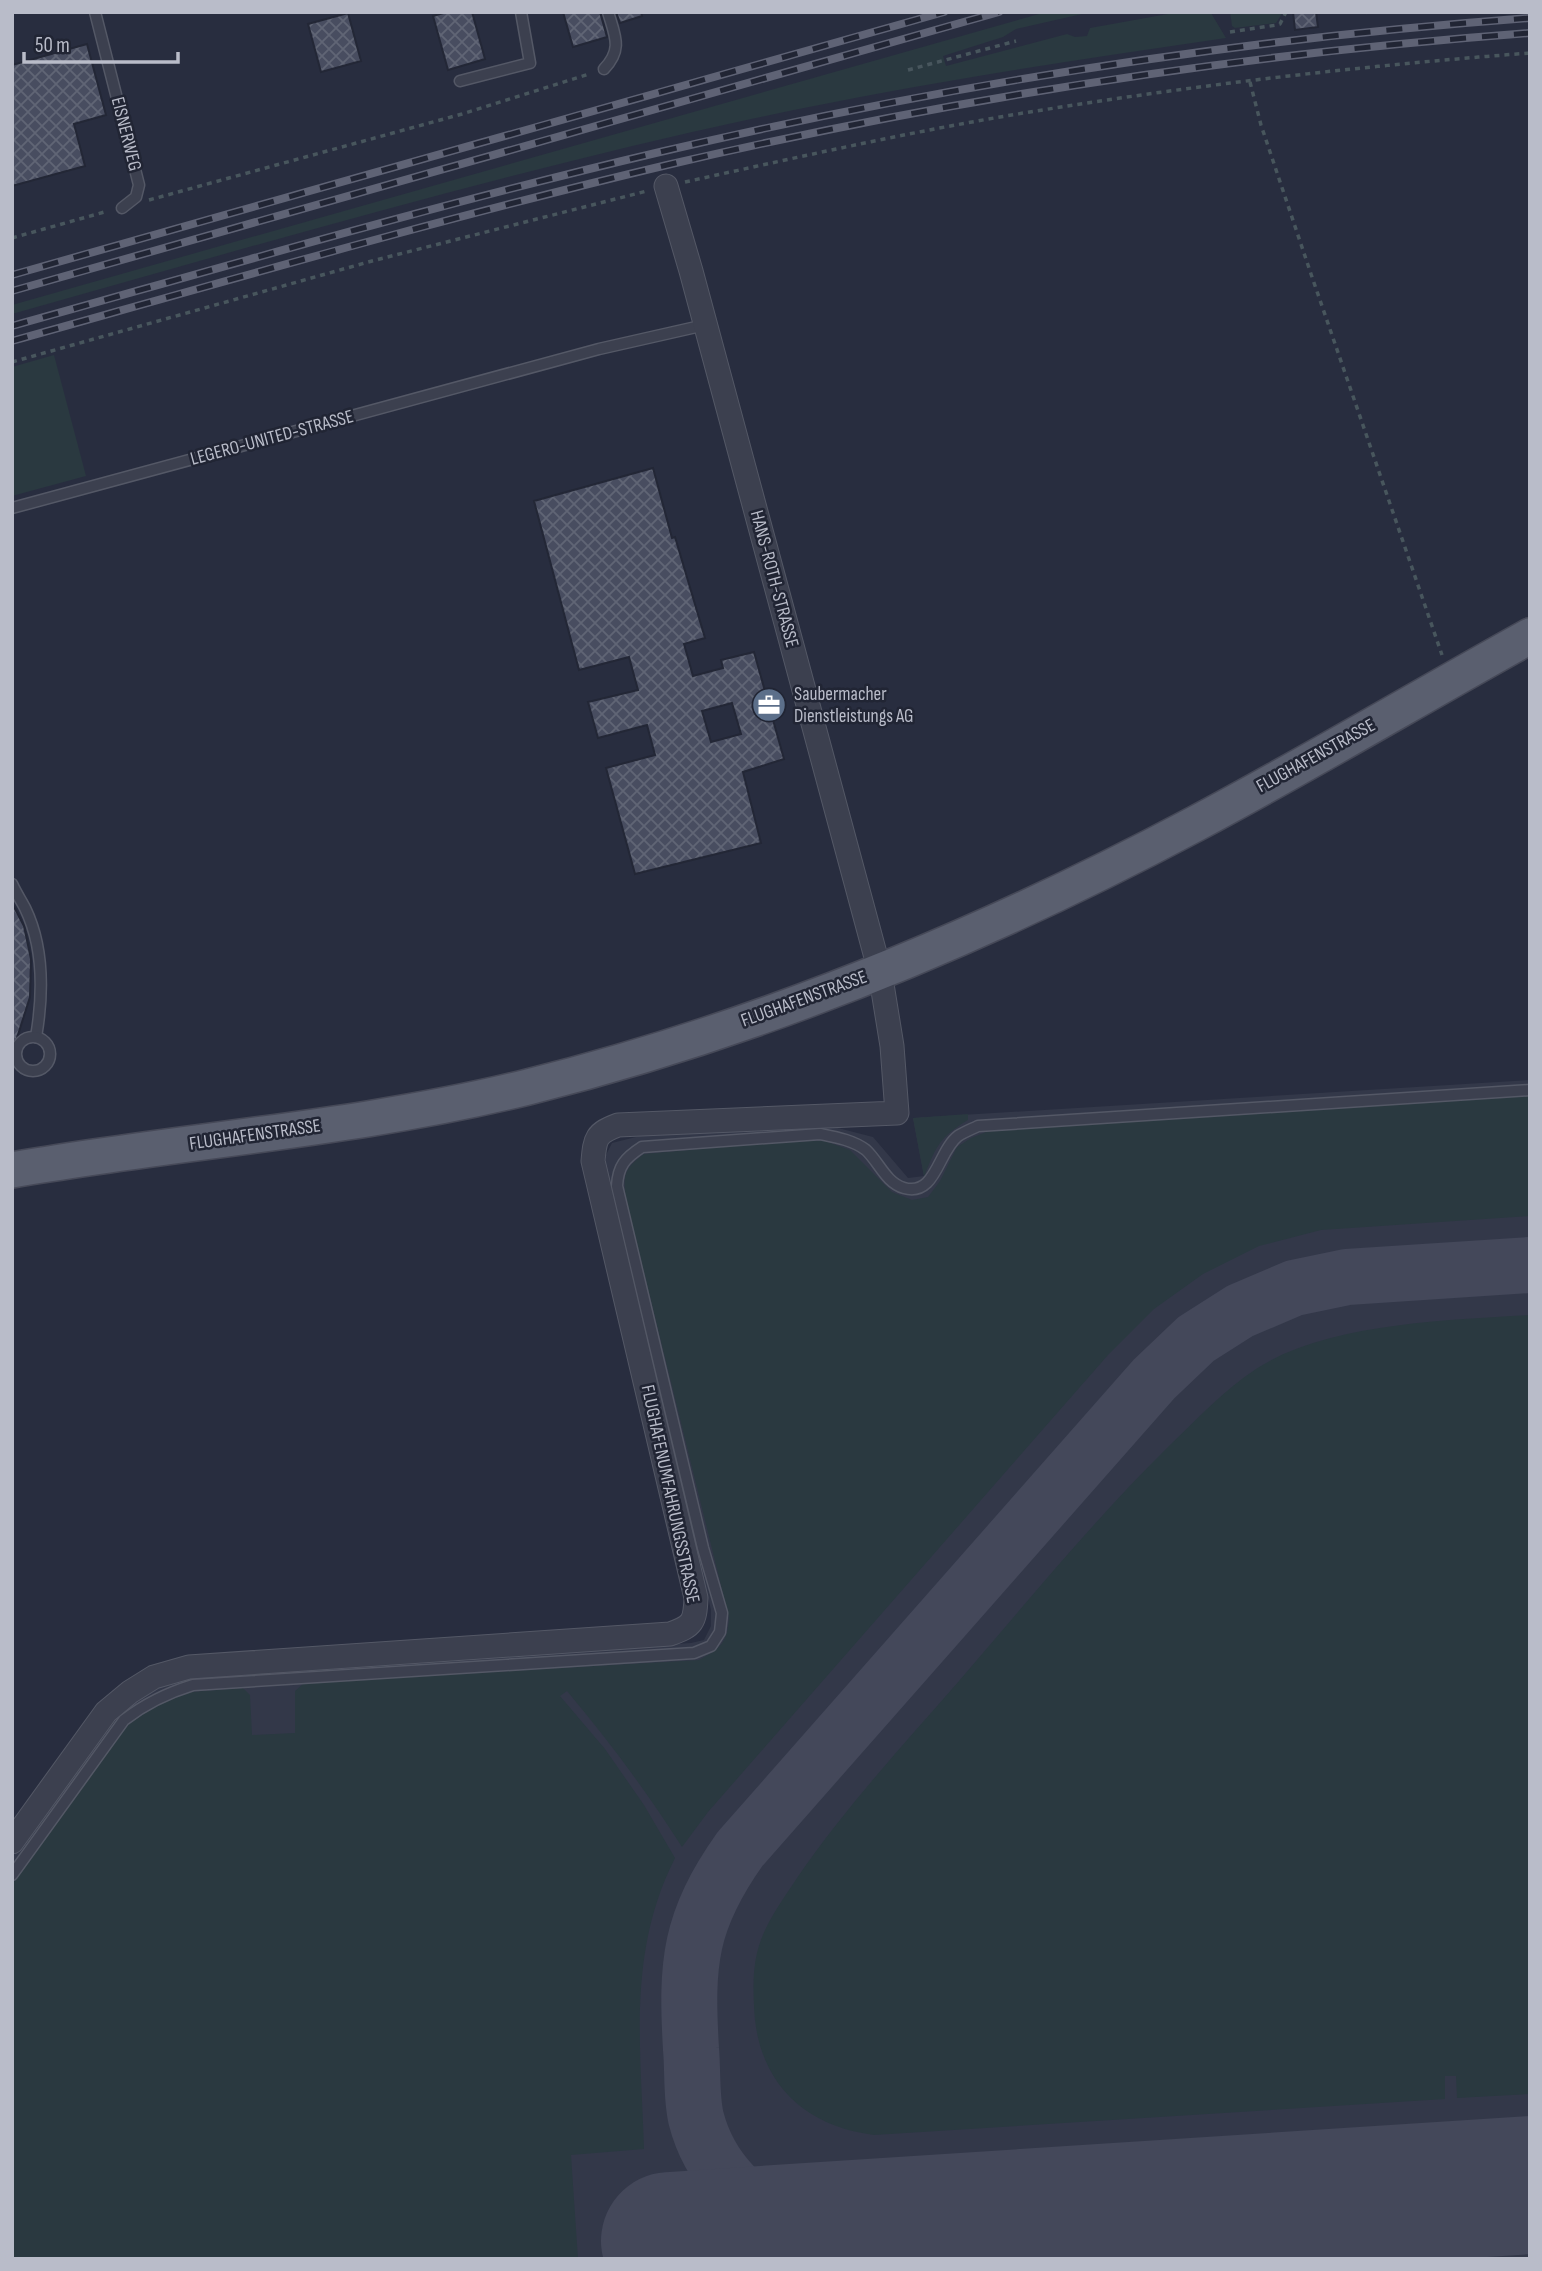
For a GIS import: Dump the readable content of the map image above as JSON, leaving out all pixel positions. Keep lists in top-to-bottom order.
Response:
{
  "streets": {
    "main road": ["FLUGHAFENSTRASSE"],
    "street": ["HANS-ROTH-STRASSE", "FLUGHAFENUMFAHRUNGSSTRASSE"],
    "lane": ["EISNERWEG", "LEGERO-UNITED-STRASSE"]
  },
  "crossings": [
    ["LEGERO-UNITED-STRASSE", "HANS-ROTH-STRASSE"],
    ["HANS-ROTH-STRASSE", "FLUGHAFENSTRASSE"],
    ["HANS-ROTH-STRASSE", "FLUGHAFENUMFAHRUNGSSTRASSE"],
    ["FLUGHAFENSTRASSE", "FLUGHAFENUMFAHRUNGSSTRASSE"]
  ],
  "places": {
    "office": ["Saubermacher Dienstleistungs AG"]
  },
  "scale_bar": "50 m"
}
